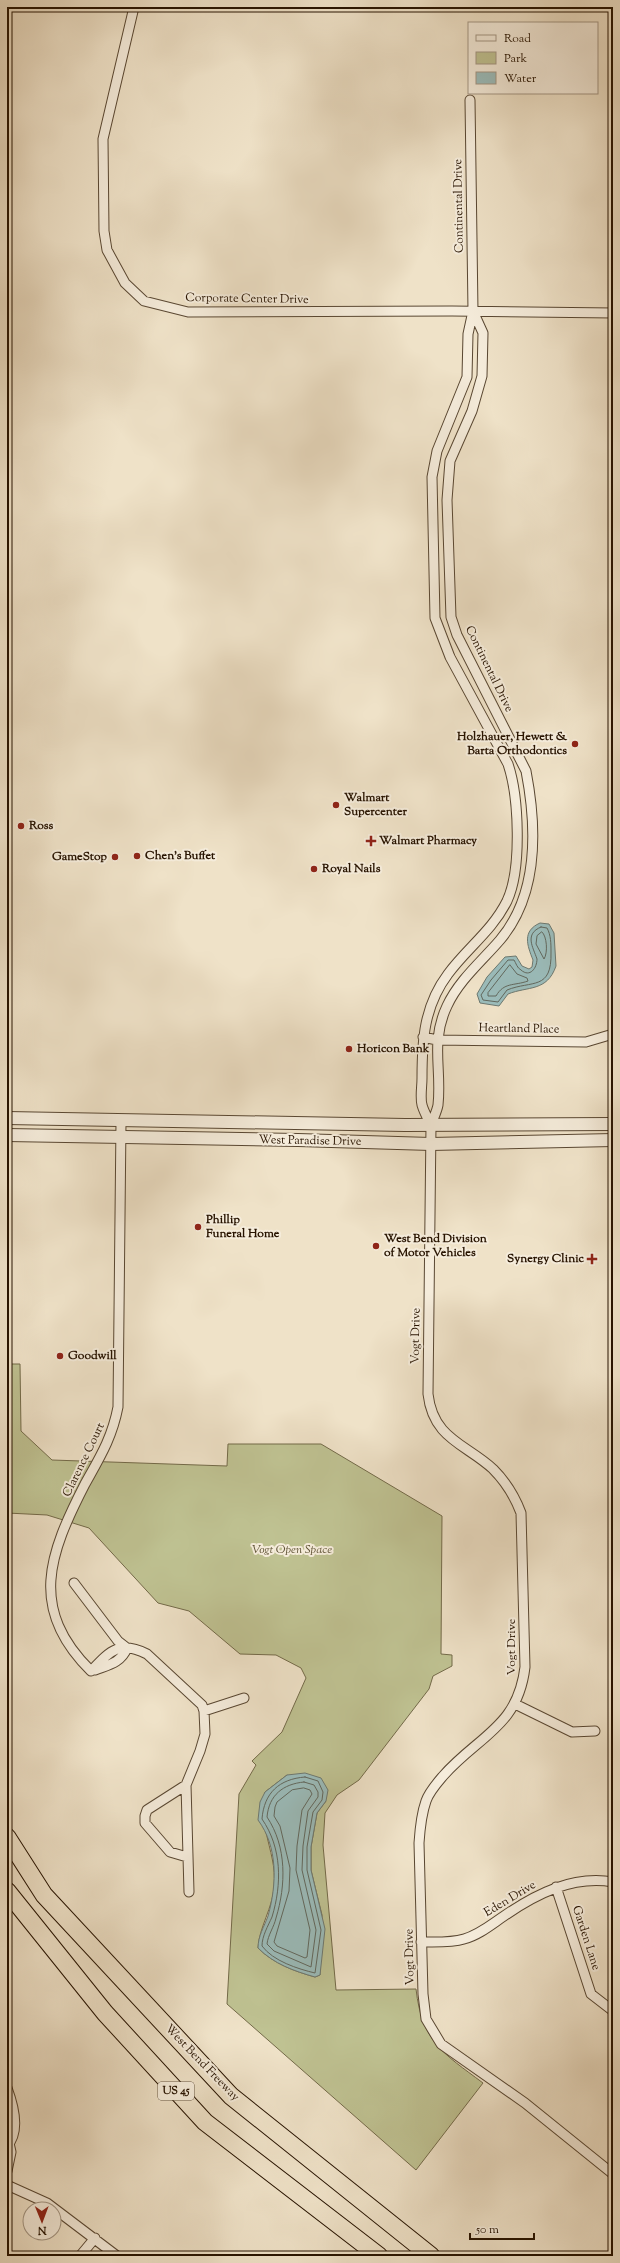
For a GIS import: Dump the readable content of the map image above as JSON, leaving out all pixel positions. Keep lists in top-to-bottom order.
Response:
{
  "streets": {
    "highway": ["West Bend Freeway", "US 45"],
    "street": [
      "Continental Drive",
      "Corporate Center Drive",
      "Heartland Place",
      "West Paradise Drive",
      "Vogt Drive",
      "Clarence Court",
      "Eden Drive",
      "Garden Lane"
    ]
  },
  "crossings": [
    ["Continental Drive", "Corporate Center Drive"],
    ["Continental Drive", "Heartland Place"],
    ["Continental Drive", "West Paradise Drive"],
    ["Continental Drive", "Vogt Drive"],
    ["West Paradise Drive", "Vogt Drive"],
    ["West Paradise Drive", "Clarence Court"],
    ["Vogt Drive", "Eden Drive"],
    ["Eden Drive", "Garden Lane"]
  ],
  "parks": ["Vogt Open Space"],
  "places": {
    "other": [
      "Holzhauer, Hewett & Barta Orthodontics",
      "Walmart Supercenter",
      "Ross",
      "Chen's Buffet",
      "GameStop",
      "Royal Nails",
      "Horicon Bank",
      "Phillip Funeral Home",
      "West Bend Division of Motor Vehicles",
      "Goodwill"
    ],
    "health": ["Walmart Pharmacy", "Synergy Clinic"]
  },
  "legend": ["Road", "Park", "Water"],
  "scale_bar": "50 m",
  "north": "bottom"
}
